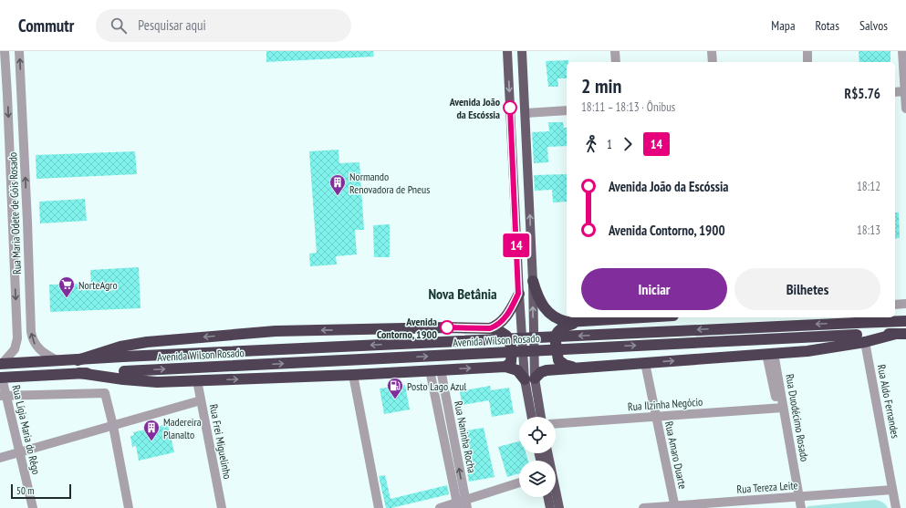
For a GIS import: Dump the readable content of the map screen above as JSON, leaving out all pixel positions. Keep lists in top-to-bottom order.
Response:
{
  "streets": {
    "highway": ["Avenida Wilson Rosado"],
    "street": [
      "Rua Maria Odete de Góis Rosado",
      "Rua Aldo Fernandes",
      "Rua Ilzinha Negócio",
      "Rua Duodécimo Rosado",
      "Rua Lígia Maria do Rêgo",
      "Rua Naninha Rocha",
      "Rua Frei Miguelinho",
      "Rua Amaro Duarte",
      "Rua Tereza Leite"
    ]
  },
  "crossings": [
    ["Rua Maria Odete de Góis Rosado", "Avenida Wilson Rosado"],
    ["Avenida Wilson Rosado", "Rua Lígia Maria do Rêgo"],
    ["Rua Aldo Fernandes", "Rua Tereza Leite"],
    ["Rua Ilzinha Negócio", "Rua Duodécimo Rosado"],
    ["Rua Ilzinha Negócio", "Rua Amaro Duarte"],
    ["Rua Duodécimo Rosado", "Rua Tereza Leite"],
    ["Rua Amaro Duarte", "Rua Tereza Leite"]
  ],
  "districts": ["Nova Betânia"],
  "places": {
    "other": ["Avenida João da Escóssia", "Avenida Contorno, 1900"],
    "building": ["Normando Renovadora de Pneus", "Madereira Planalto"],
    "supermarket": ["NorteAgro"],
    "fuel station": ["Posto Lago Azul"]
  },
  "lines": ["bus line 14"],
  "scale_bar": "50 m",
  "page": {
    "header": "Commutr",
    "search": "Pesquisar aqui",
    "nav": ["Mapa", "Rotas", "Salvos"],
    "on_map": "14",
    "heading": ["2 min", "18:11 – 18:13 · Ônibus", "R$5.76"],
    "legs": ["1", "14"],
    "list": [
      {
        "name": "Avenida João da Escóssia",
        "value": "18:12"
      },
      {
        "name": "Avenida Contorno, 1900",
        "value": "18:13"
      }
    ],
    "buttons": ["Iniciar", "Bilhetes"],
    "scale": "50 m"
  }
}
